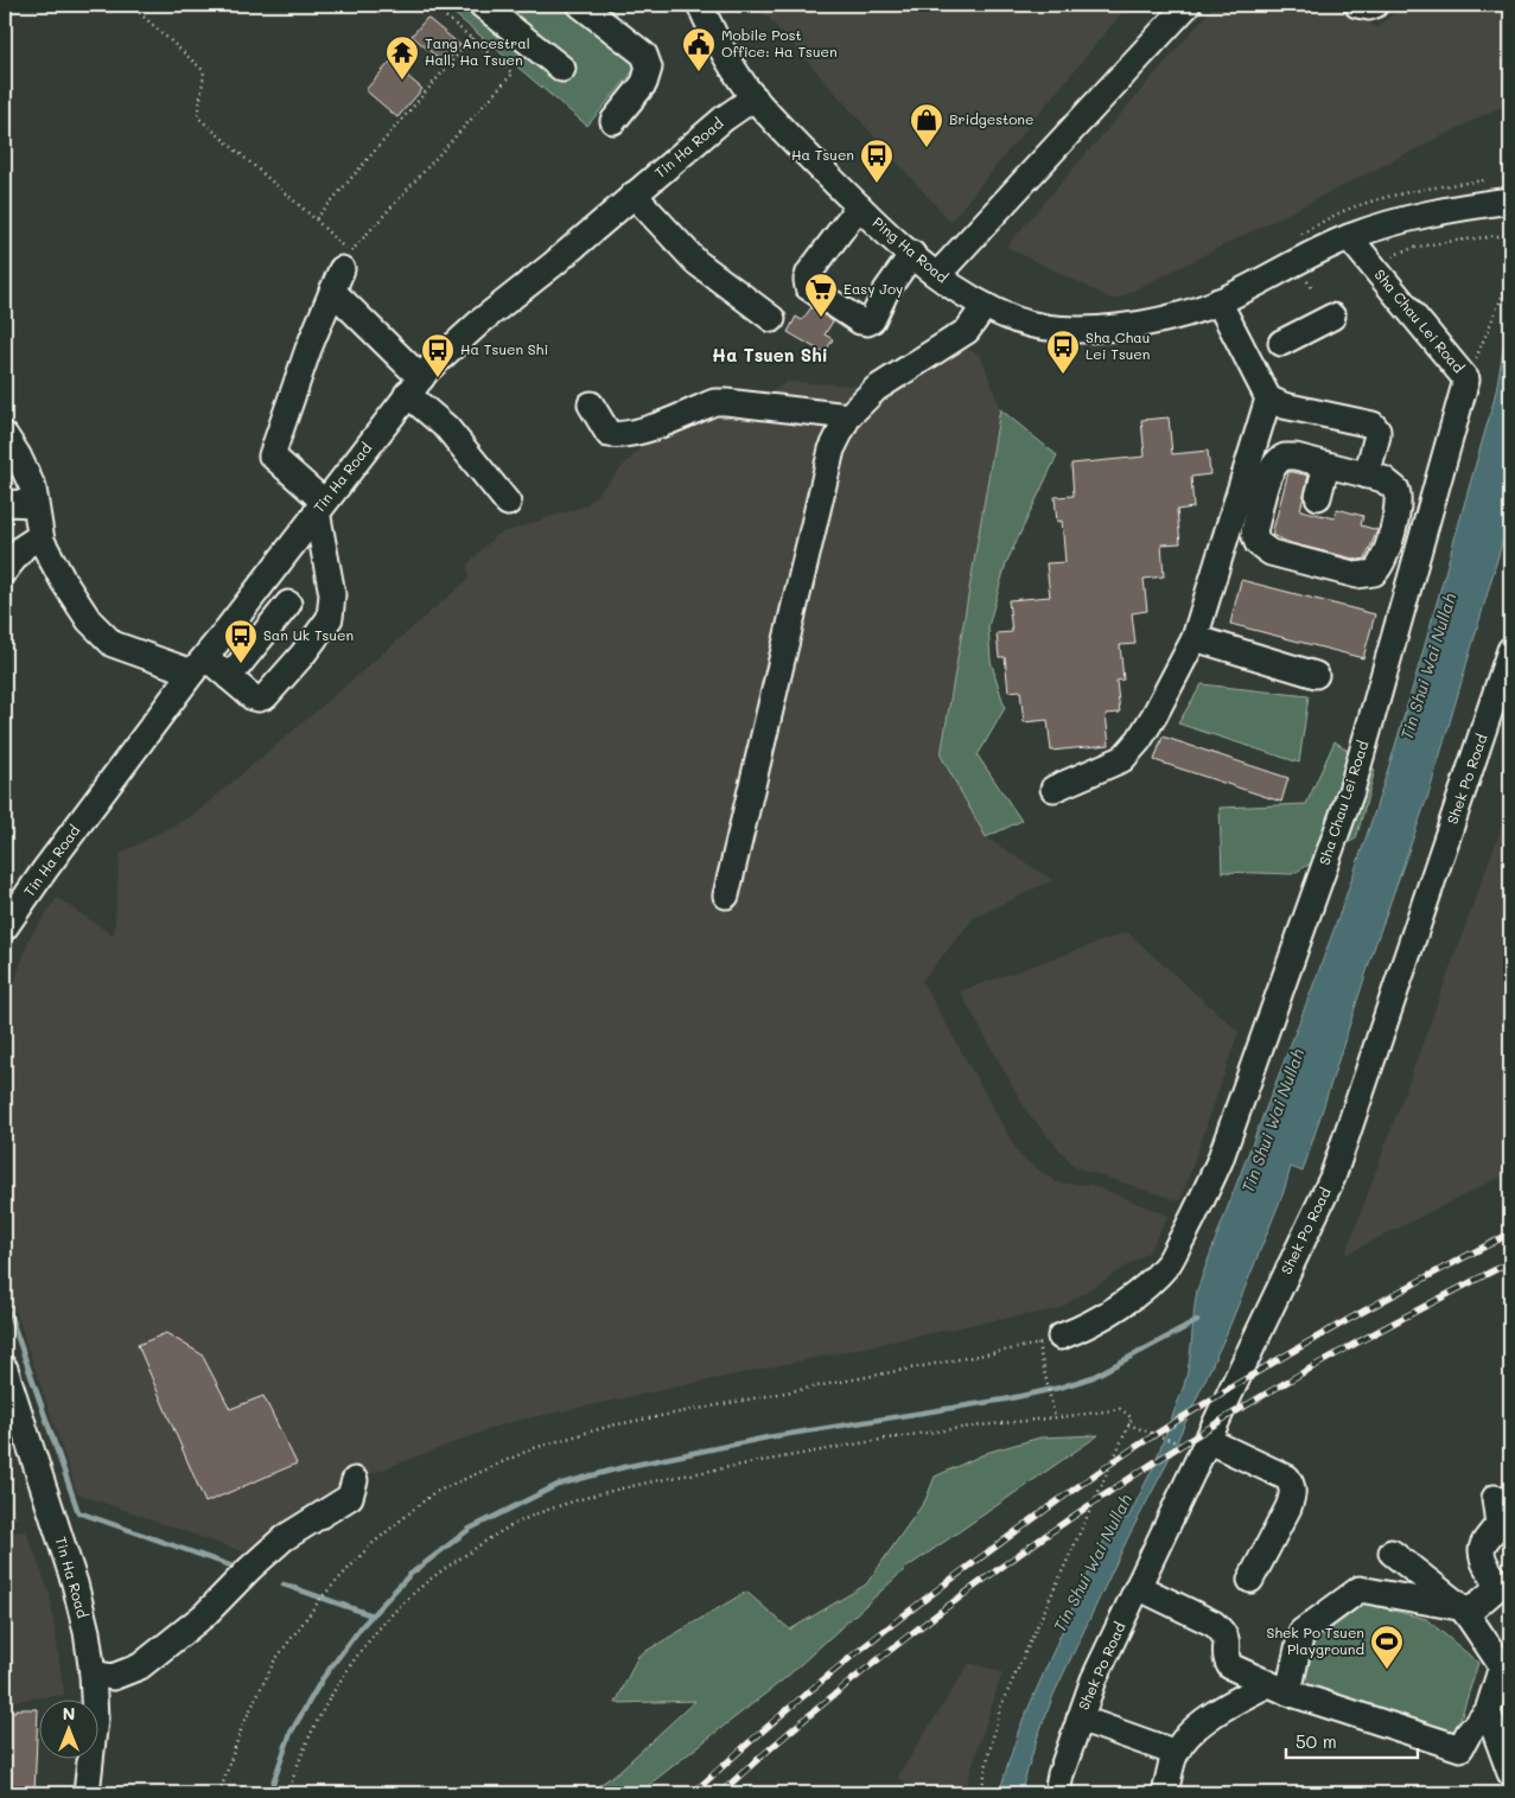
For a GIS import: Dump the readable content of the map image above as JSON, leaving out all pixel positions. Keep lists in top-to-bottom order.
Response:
{
  "streets": {
    "street": [
      "Tin Ha Road",
      "Ping Ha Road",
      "Sha Chau Lei Road",
      "Shek Po Road"
    ]
  },
  "crossings": [
    ["Tin Ha Road", "Ping Ha Road"],
    ["Ping Ha Road", "Sha Chau Lei Road"]
  ],
  "districts": ["Ha Tsuen Shi"],
  "water": ["Tin Shui Wai Nullah"],
  "places": {
    "public building": ["Mobile Post Office: Ha Tsuen"],
    "temple": ["Tang Ancestral Hall, Ha Tsuen"],
    "shop": ["Bridgestone"],
    "bus stop": [
      "Ha Tsuen",
      "Sha Chau Lei Tsuen",
      "Ha Tsuen Shi",
      "San Uk Tsuen"
    ],
    "supermarket": ["Easy Joy"],
    "sports": ["Shek Po Tsuen Playground"]
  },
  "scale_bar": "50 m",
  "north": "top"
}
